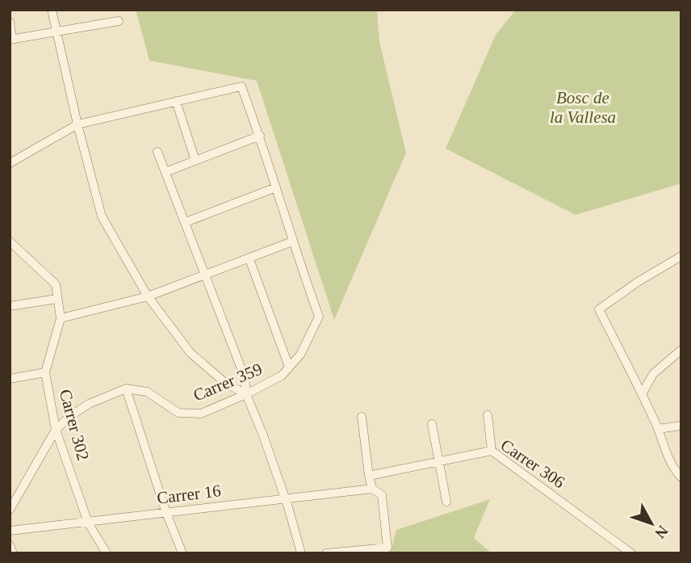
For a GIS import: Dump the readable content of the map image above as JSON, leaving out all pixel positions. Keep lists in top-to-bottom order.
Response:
{
  "streets": {
    "street": [
      "Carrer 359",
      "Carrer 302",
      "Carrer 306",
      "Carrer 16"
    ]
  },
  "crossings": [
    ["Carrer 302", "Carrer 16"]
  ],
  "parks": ["Bosc de la Vallesa"],
  "north": "bottom right"
}
